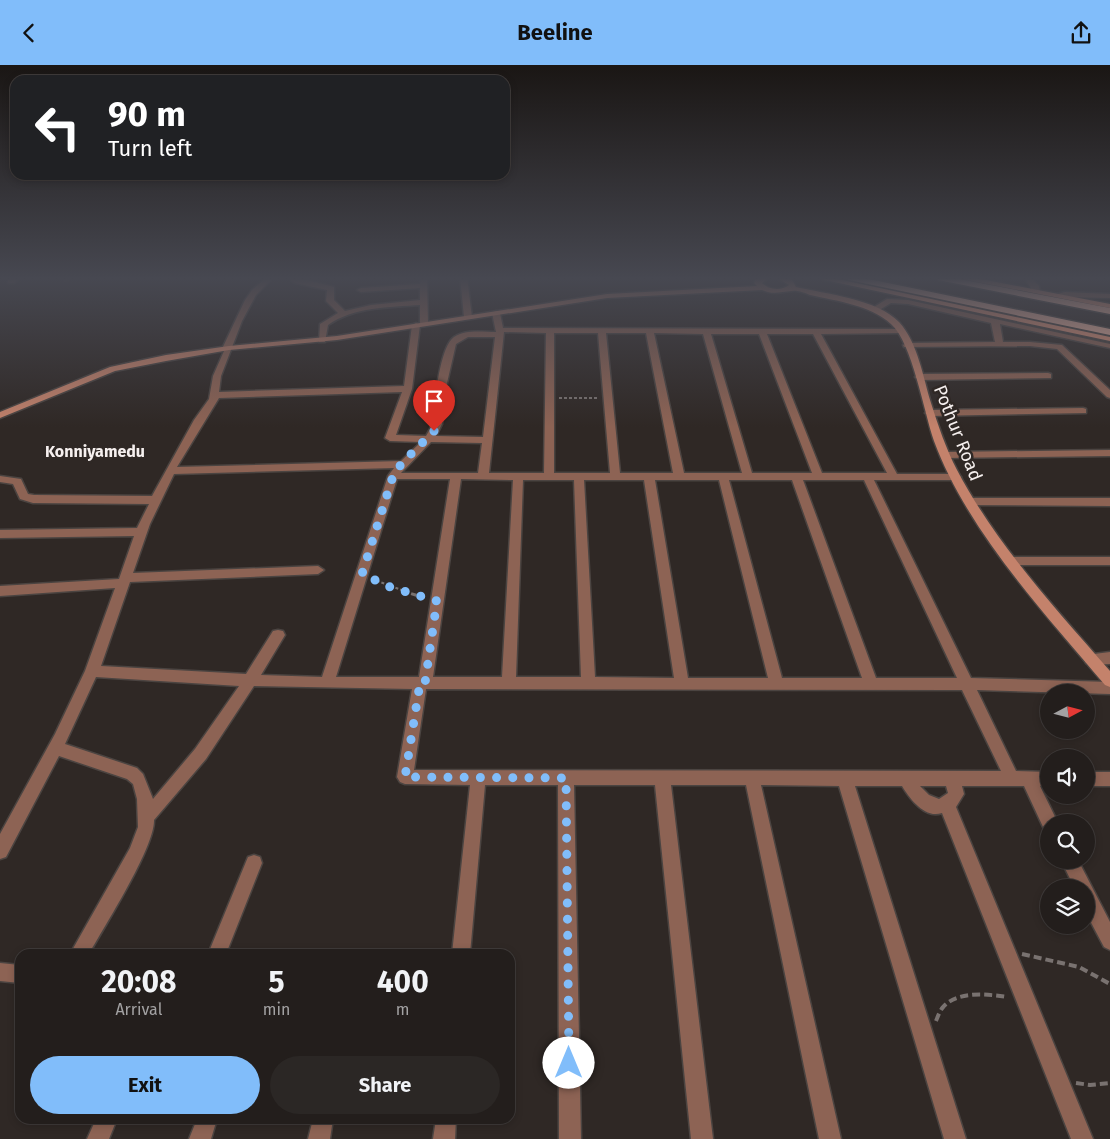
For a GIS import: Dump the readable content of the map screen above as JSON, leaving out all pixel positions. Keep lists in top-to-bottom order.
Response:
{
  "streets": {
    "street": ["Pothur Road"]
  },
  "districts": ["Konniyamedu"],
  "north": "right",
  "page": {
    "header": "Beeline",
    "turn": ["90 m", "Turn left"],
    "eta": [
      "20:08",
      "Arrival",
      "5",
      "min",
      "400",
      "m"
    ],
    "buttons": ["Exit", "Share"]
  }
}
